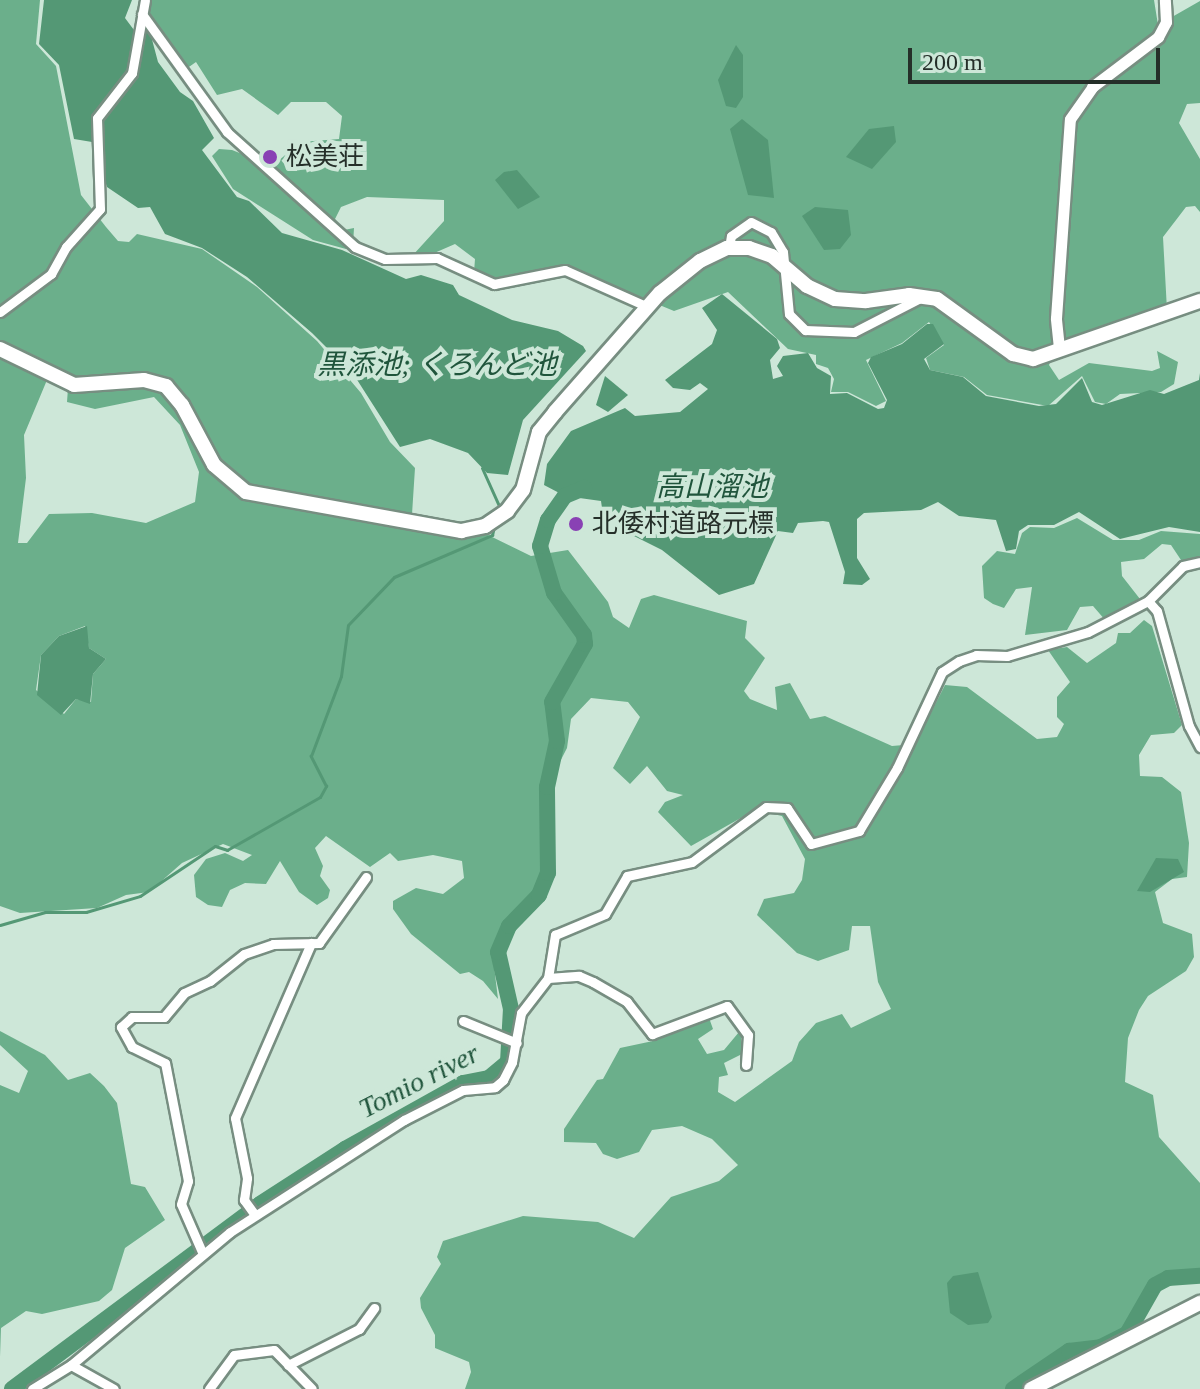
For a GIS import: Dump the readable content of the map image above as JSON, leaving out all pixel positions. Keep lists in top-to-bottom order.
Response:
{
  "water": ["黒添池; くろんど池", "高山溜池", "Tomio river"],
  "places": ["松美荘", "北倭村道路元標"],
  "scale_bar": "200 m"
}
